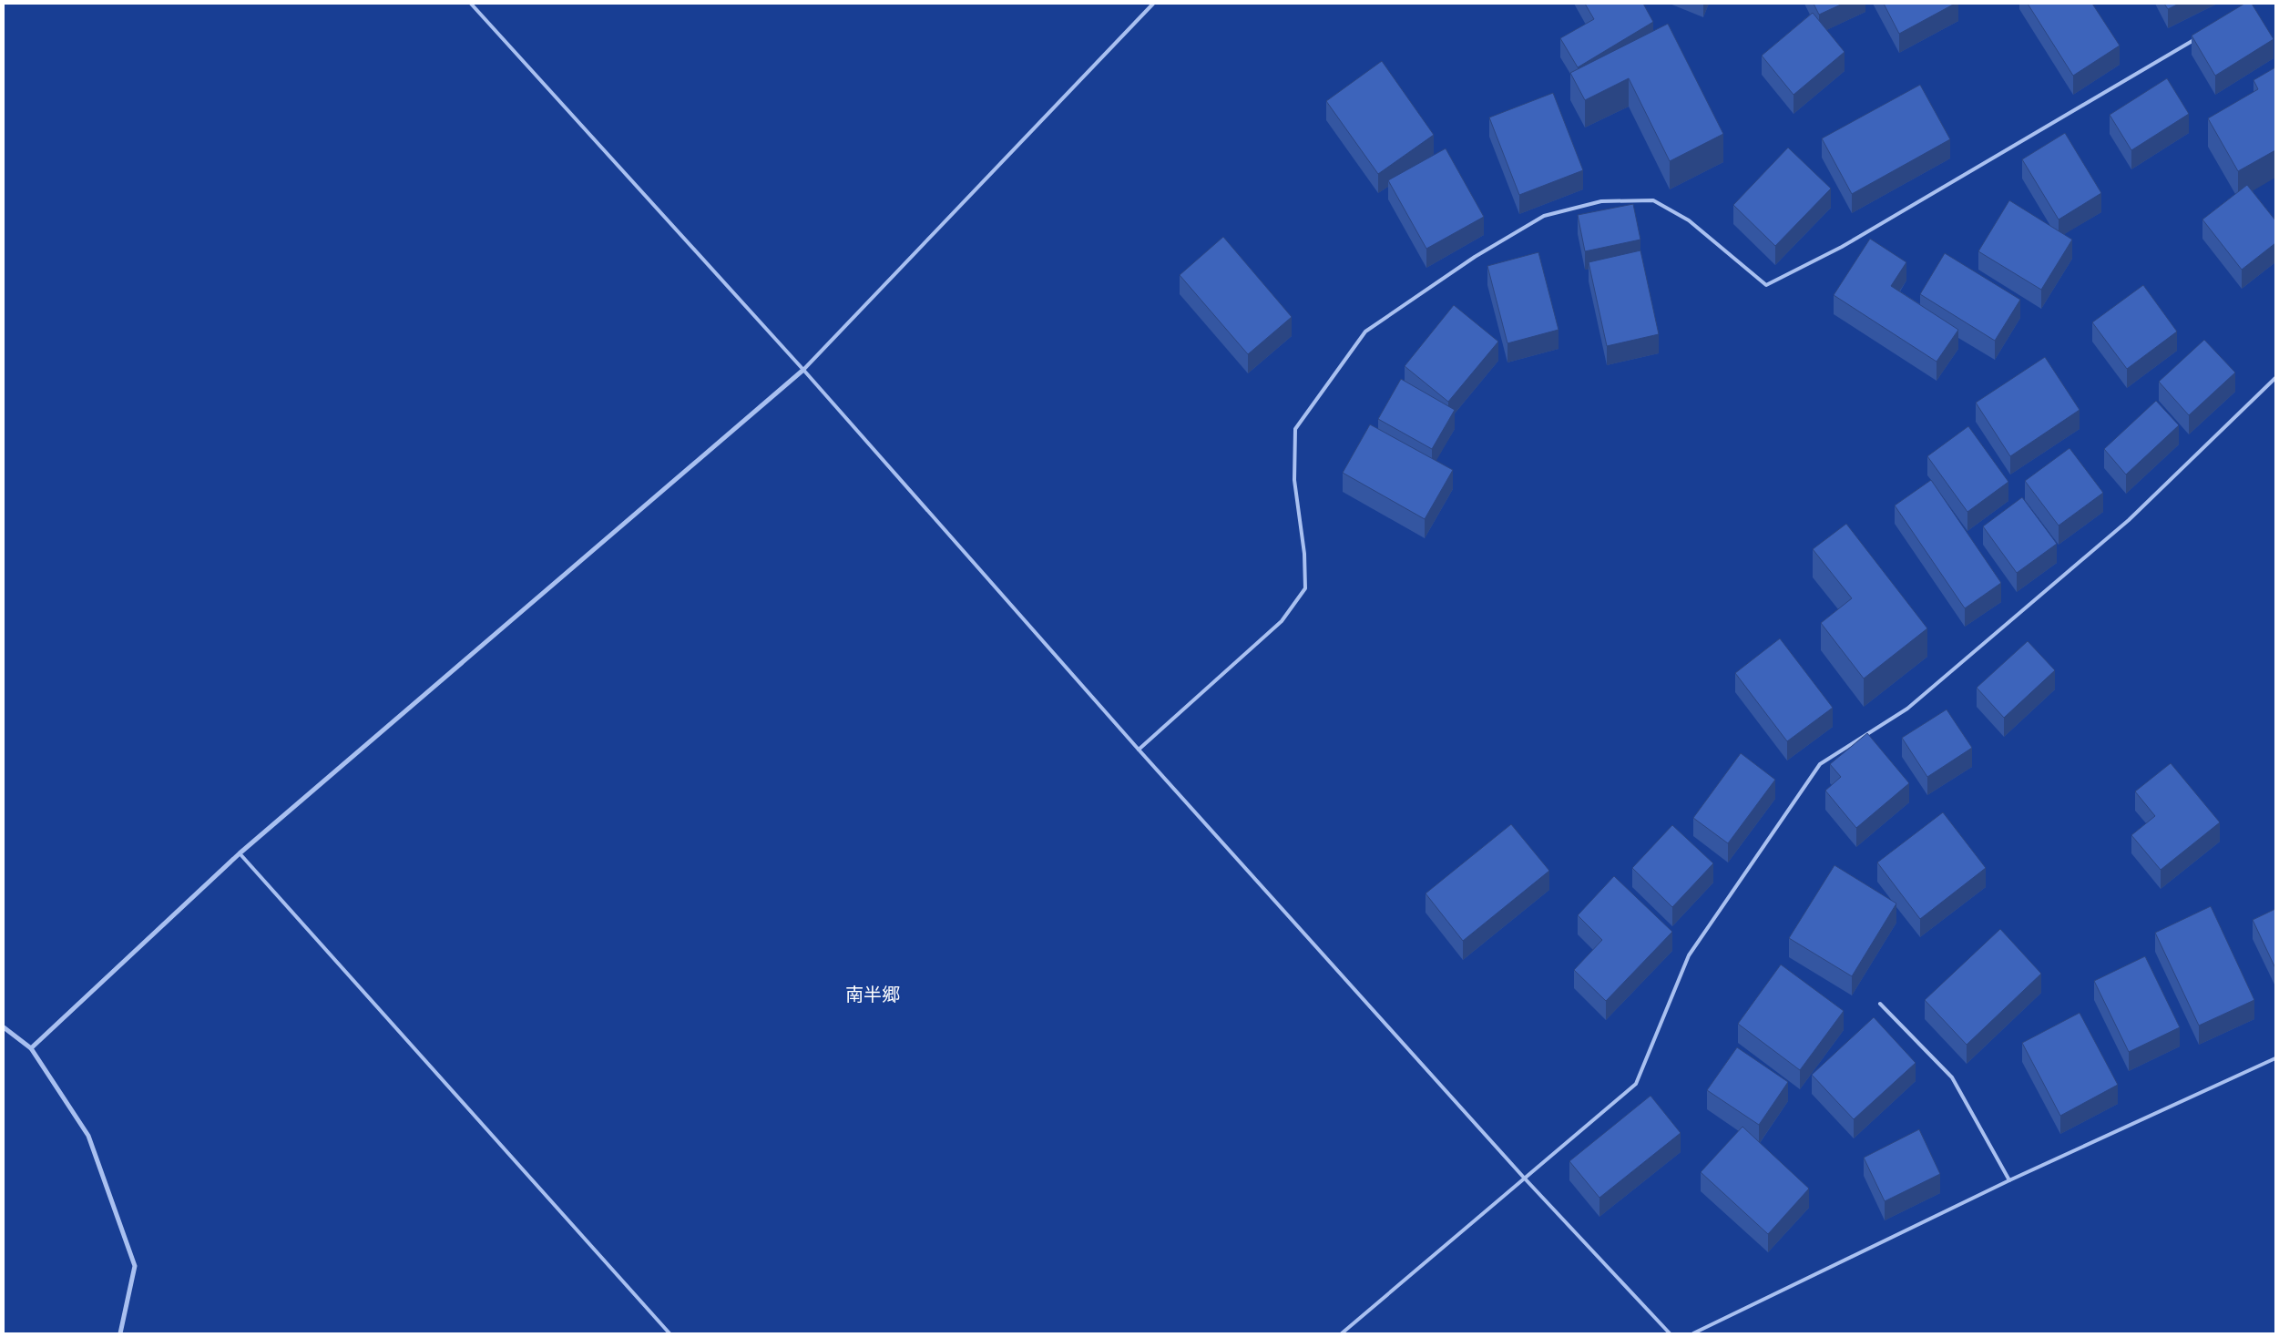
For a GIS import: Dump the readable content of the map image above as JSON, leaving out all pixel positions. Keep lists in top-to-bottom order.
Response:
{
  "districts": ["南半郷"]
}
